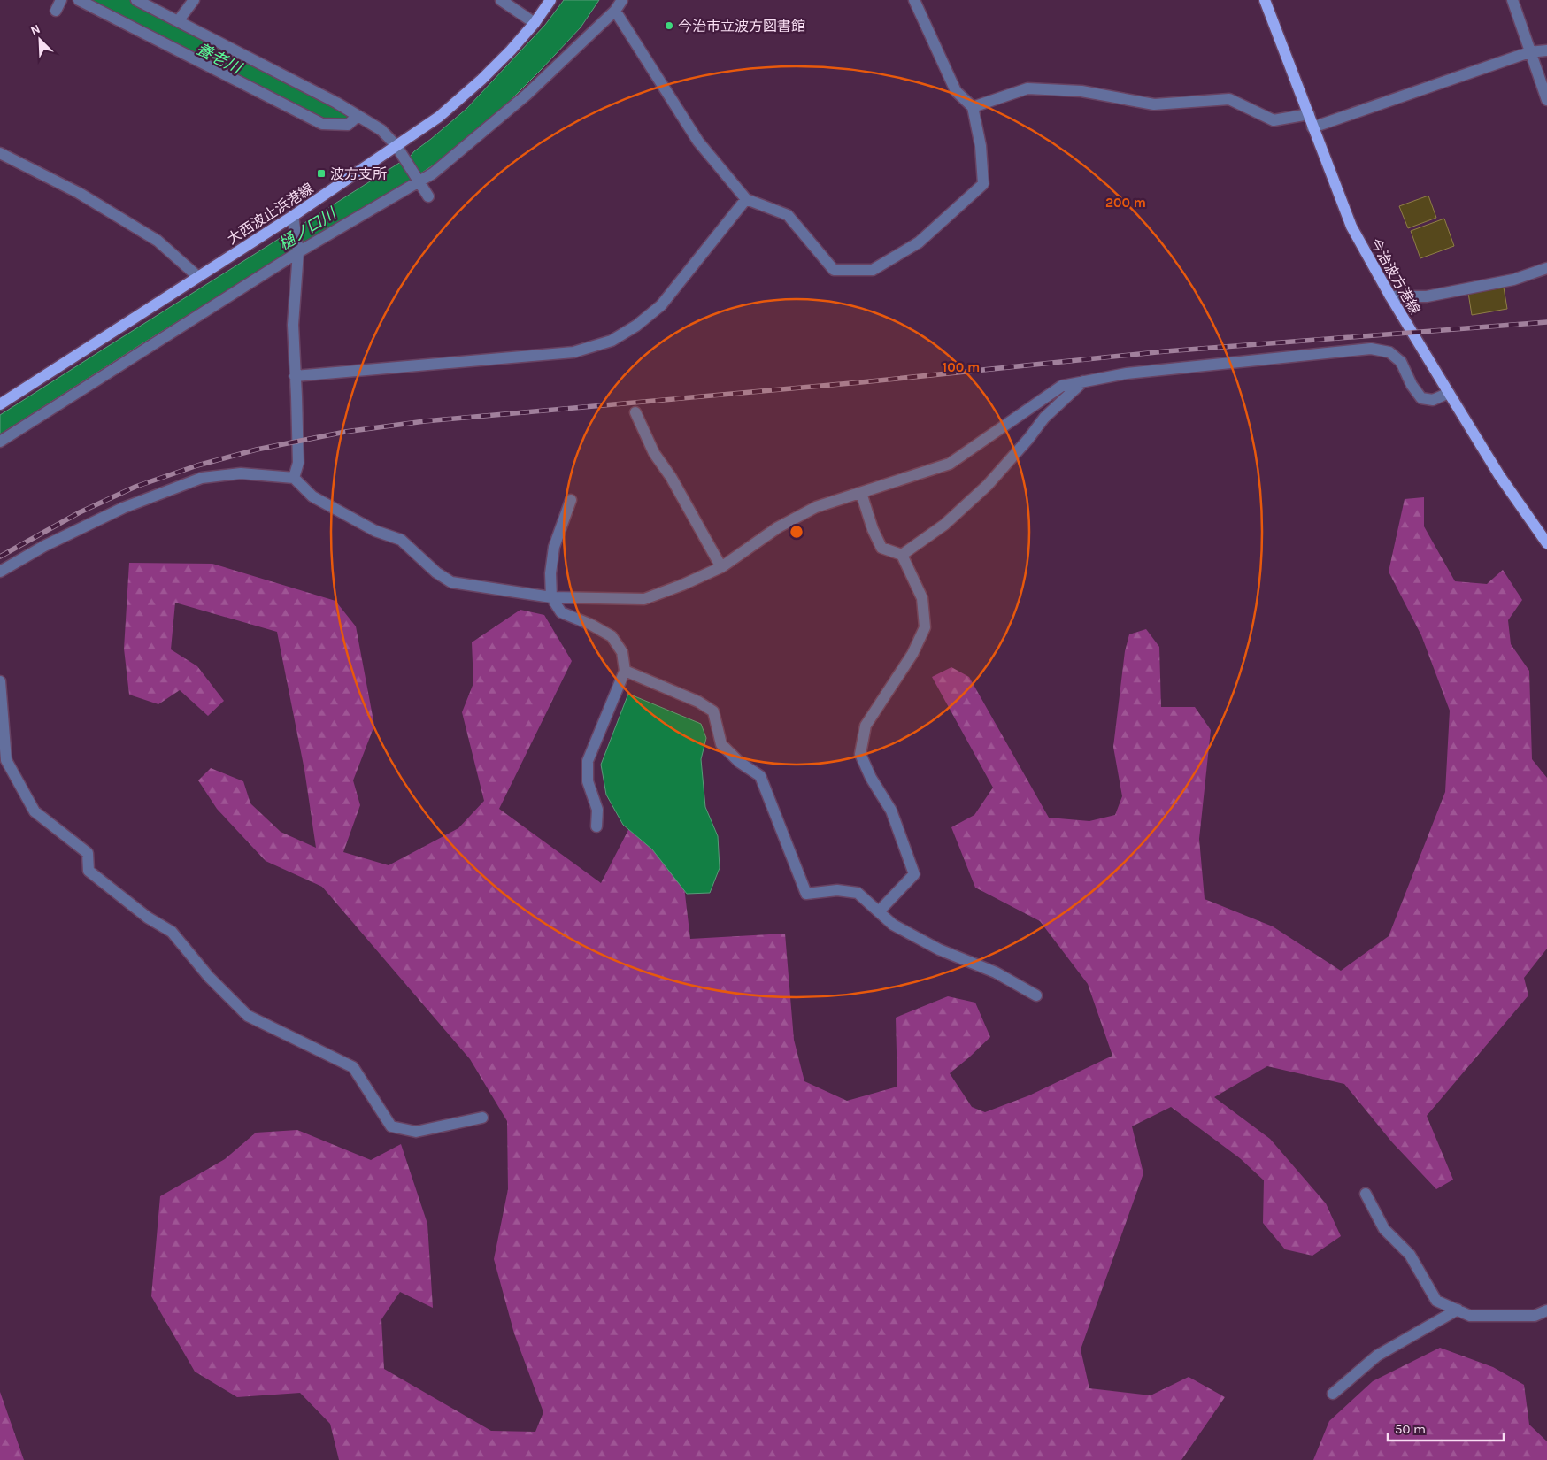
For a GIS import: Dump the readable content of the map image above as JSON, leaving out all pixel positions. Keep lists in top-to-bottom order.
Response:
{
  "streets": {
    "main road": ["大西波止浜港線", "今治波方港線"]
  },
  "water": ["養老川", "樋ノ口川"],
  "places": {
    "other": ["今治市立波方図書館"],
    "transit": ["波方支所"]
  },
  "scale_bar": "50 m",
  "north": "top left",
  "rings": ["200 m", "100 m"]
}
